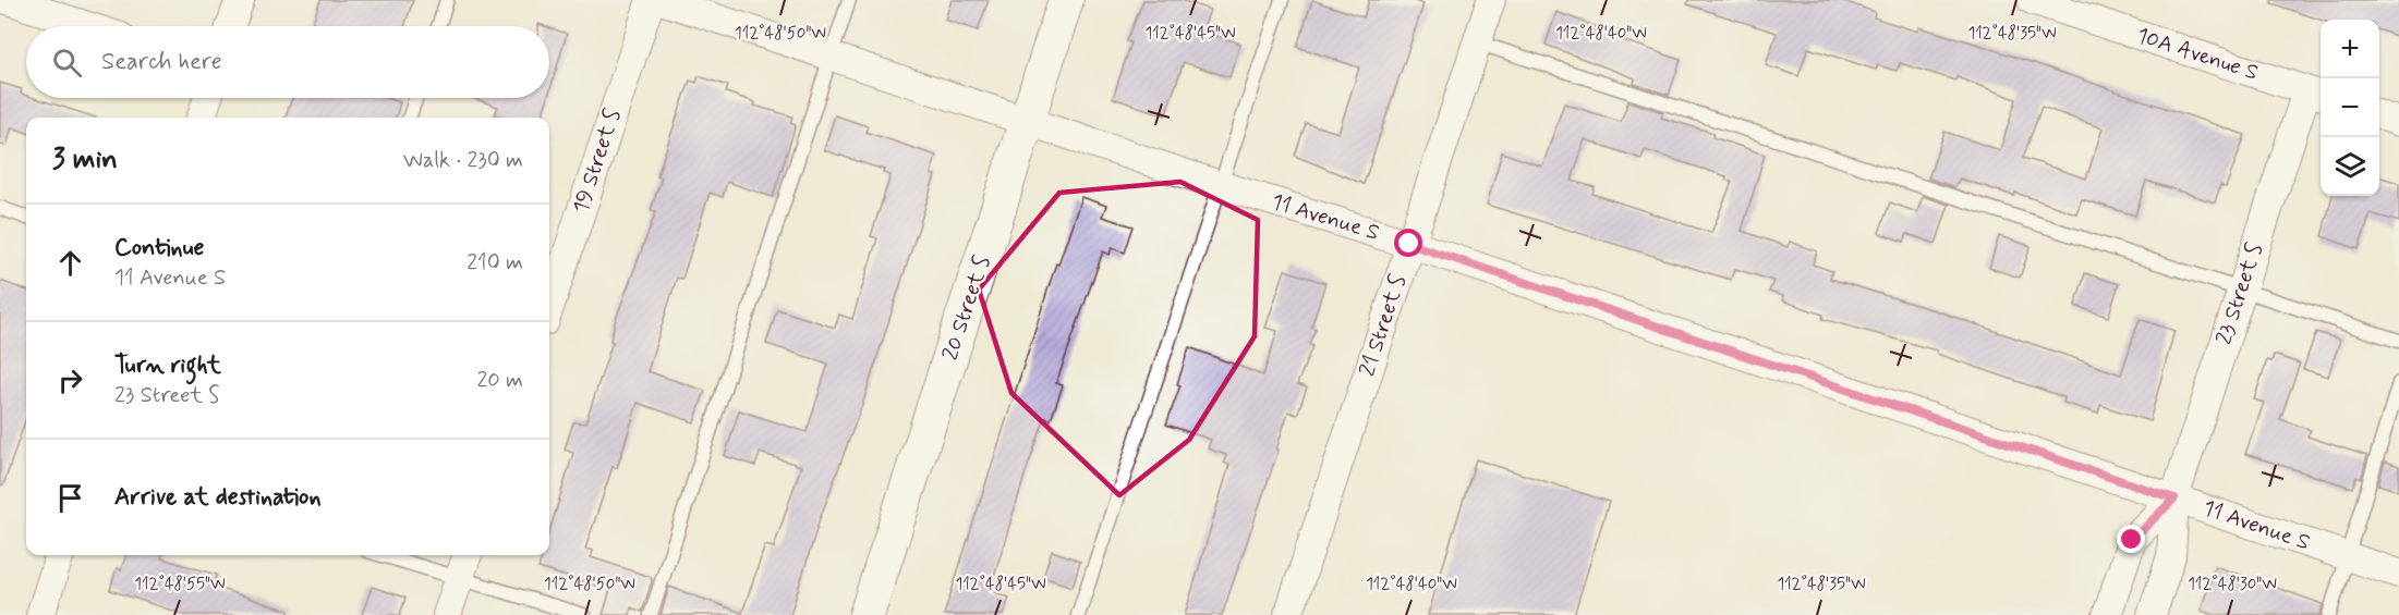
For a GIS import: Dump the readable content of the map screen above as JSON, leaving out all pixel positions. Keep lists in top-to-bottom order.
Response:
{
  "streets": {
    "street": [
      "10A Avenue S",
      "19 Street S",
      "11 Avenue S",
      "23 Street S",
      "20 Street S",
      "21 Street S"
    ]
  },
  "crossings": [
    ["10A Avenue S", "23 Street S"],
    ["11 Avenue S", "23 Street S"],
    ["11 Avenue S", "20 Street S"],
    ["11 Avenue S", "21 Street S"]
  ],
  "page": {
    "map_buttons": ["+", "−"],
    "search": "Search here",
    "heading": ["3 min", "Walk · 230 m"],
    "list": [
      ["Continue", "11 Avenue S", "210 m"],
      ["Turn right", "23 Street S", "20 m"],
      "Arrive at destination"
    ]
  },
  "coordinates": [
    "112°48'50\"W",
    "112°48'45\"W",
    "112°48'40\"W",
    "112°48'35\"W",
    "112°48'55\"W",
    "112°48'30\"W"
  ]
}
